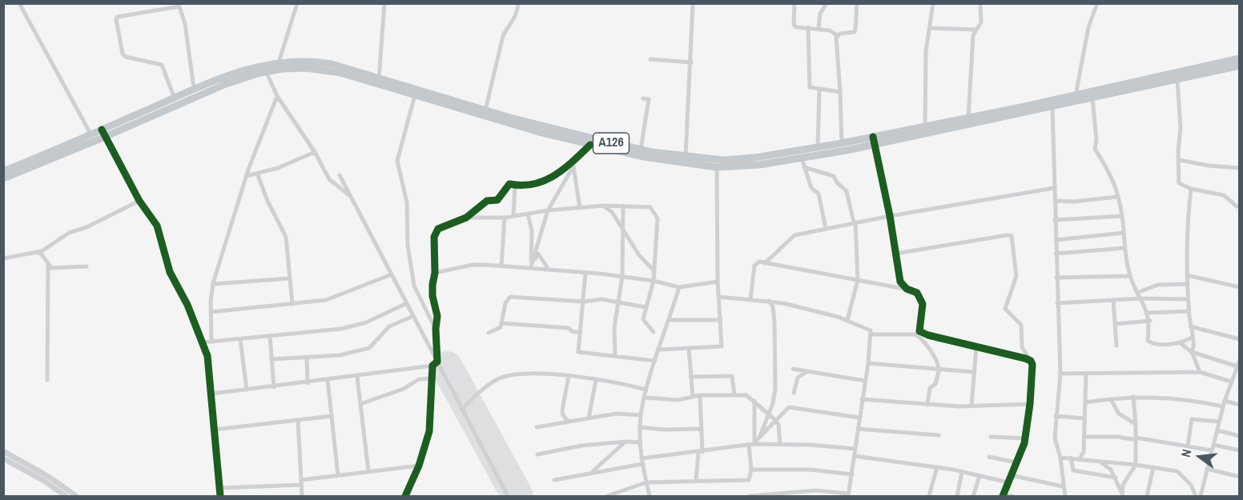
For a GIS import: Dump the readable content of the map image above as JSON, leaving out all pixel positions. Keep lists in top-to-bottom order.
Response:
{
  "streets": {
    "highway": ["A126"]
  },
  "north": "left"
}
